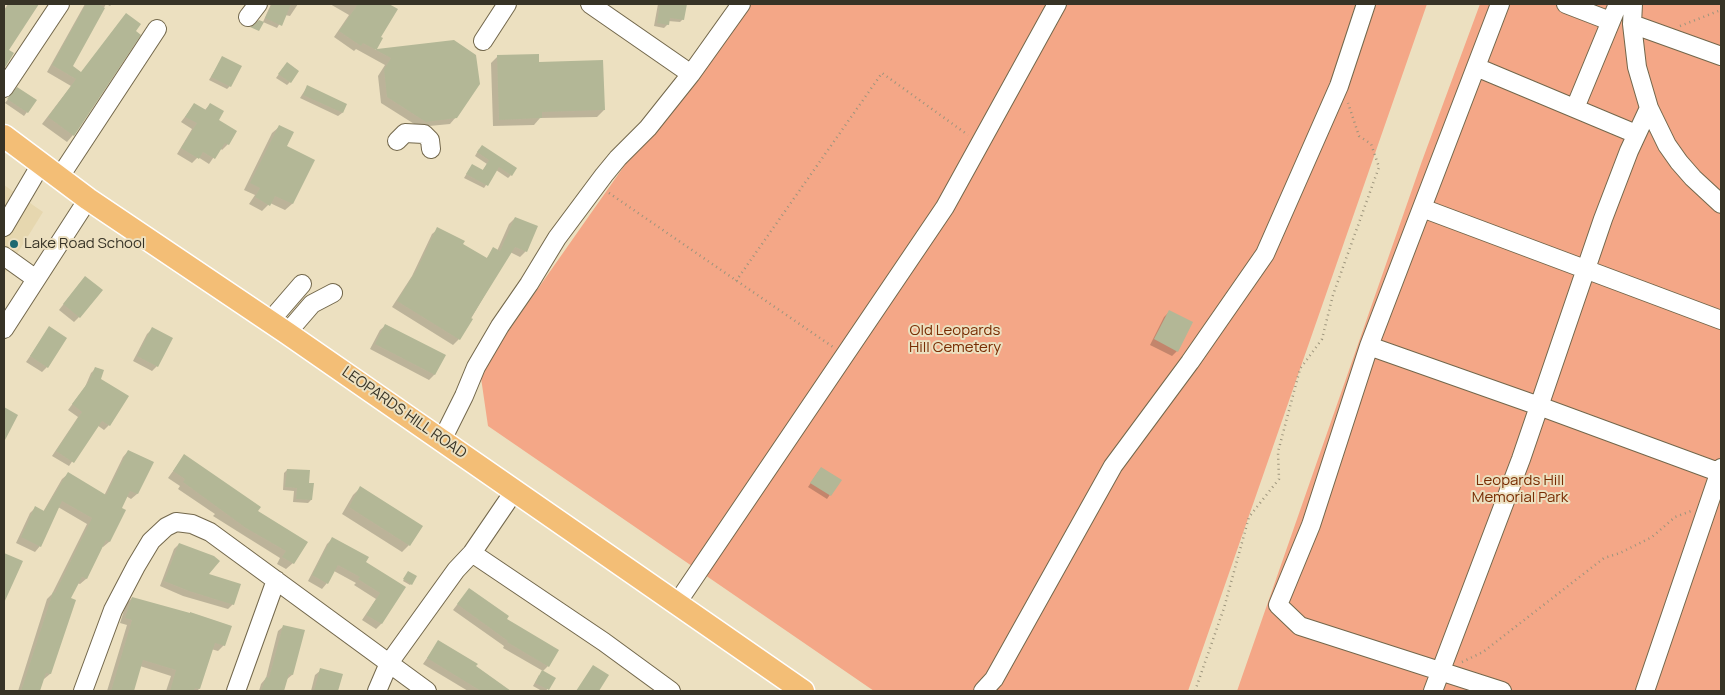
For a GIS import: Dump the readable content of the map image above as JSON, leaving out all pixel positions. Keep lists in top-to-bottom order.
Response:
{
  "streets": {
    "main road": ["LEOPARDS HILL ROAD"]
  },
  "parks": ["Old Leopards Hill Cemetery", "Leopards Hill Memorial Park"],
  "places": ["Lake Road School"]
}
